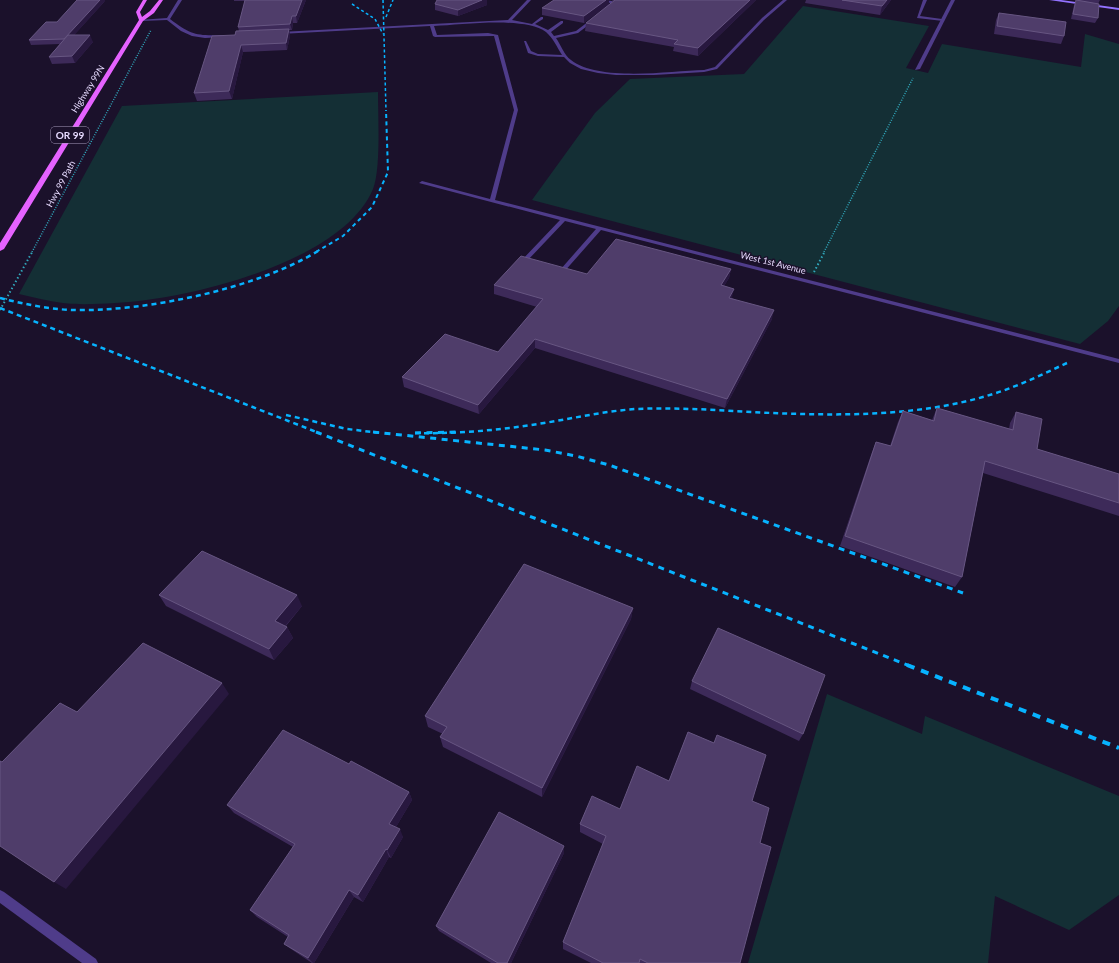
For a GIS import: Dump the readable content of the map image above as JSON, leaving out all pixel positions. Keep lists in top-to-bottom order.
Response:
{
  "streets": {
    "main road": ["Highway 99N", "OR 99"],
    "lane": ["West 1st Avenue"],
    "path": ["Hwy 99 Path"]
  },
  "crossings": [
    ["Highway 99N", "OR 99"]
  ]
}
